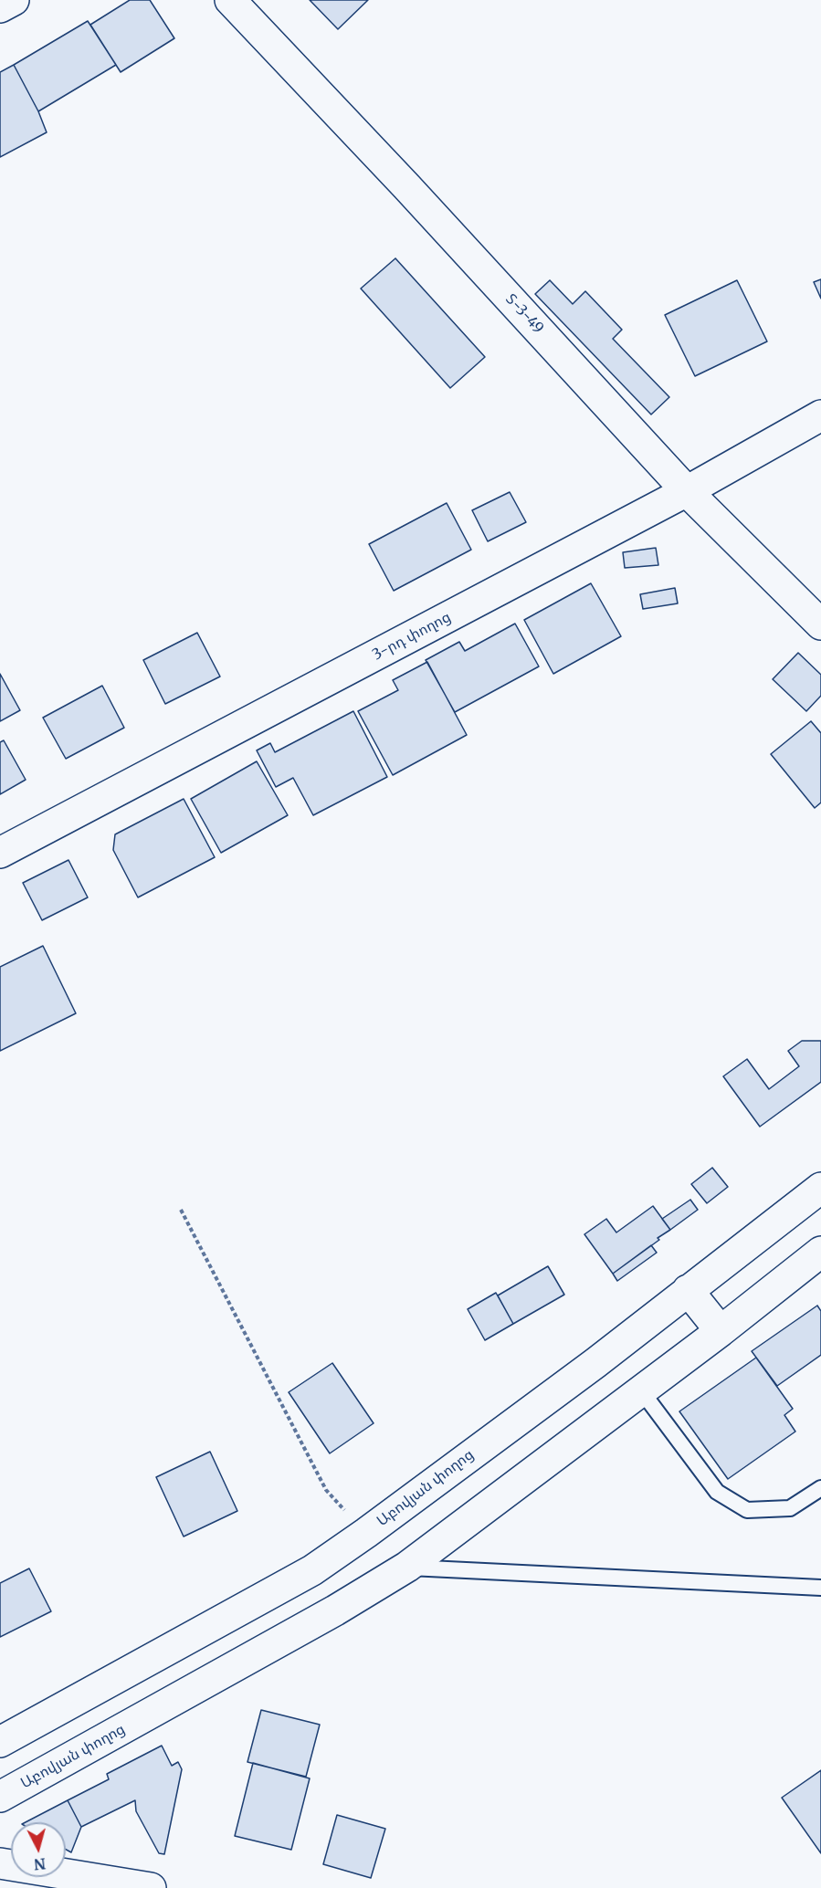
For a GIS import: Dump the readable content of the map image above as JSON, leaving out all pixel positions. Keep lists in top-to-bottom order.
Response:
{
  "streets": {
    "main road": ["Տ-3-49", "3-րդ փողոց", "Աբովյան փողոց"]
  },
  "crossings": [
    ["Տ-3-49", "3-րդ փողոց"]
  ],
  "north": "bottom"
}
